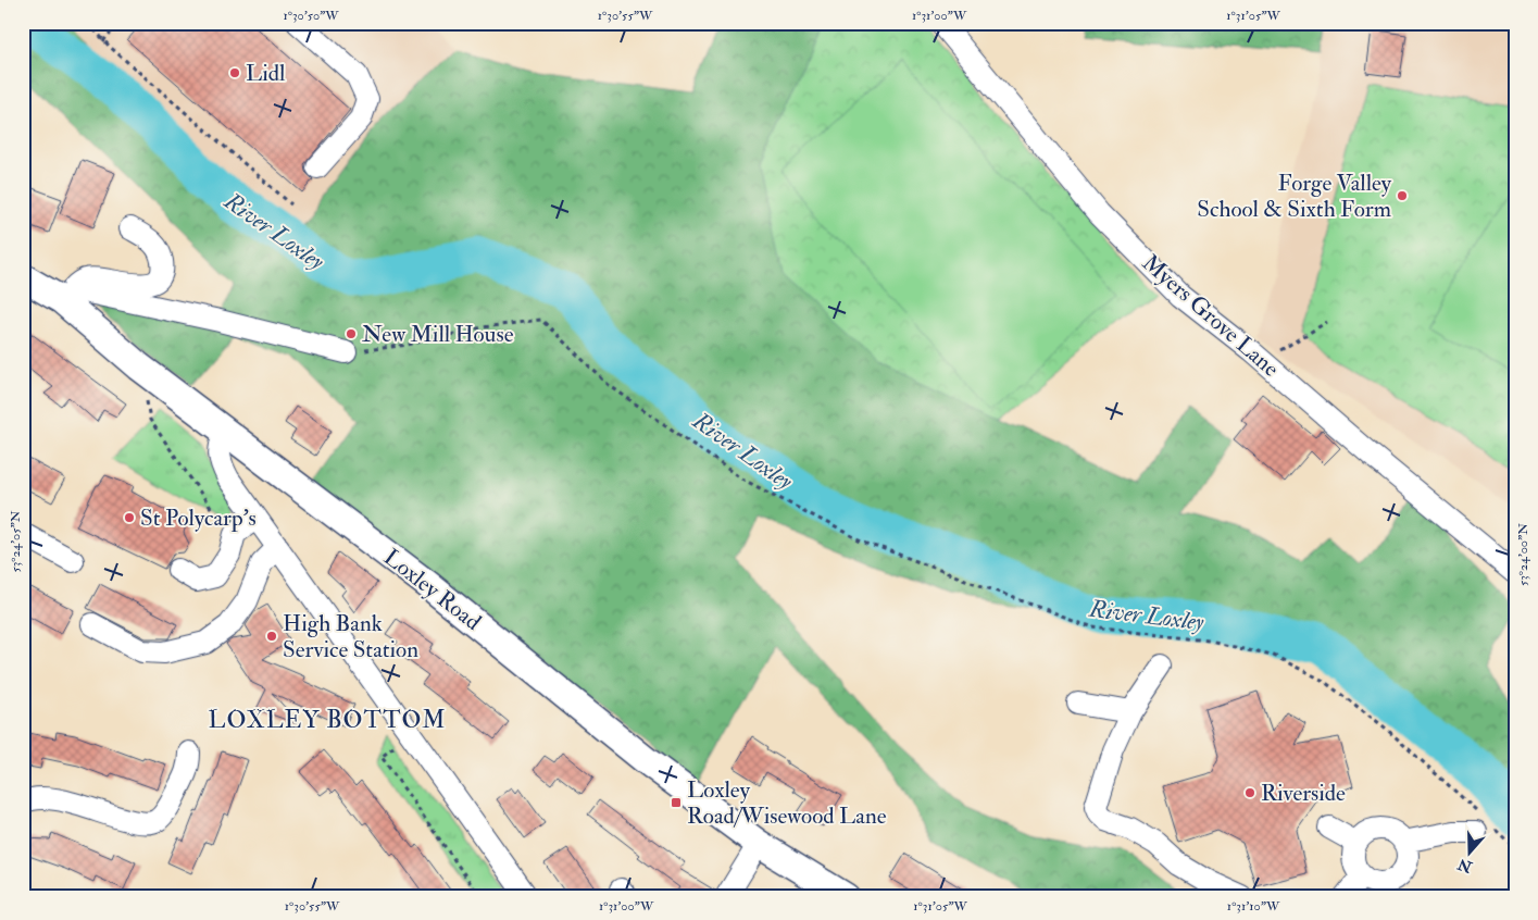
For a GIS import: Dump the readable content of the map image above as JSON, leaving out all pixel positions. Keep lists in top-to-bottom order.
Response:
{
  "streets": {
    "main road": ["Loxley Road"],
    "street": ["Myers Grove Lane"]
  },
  "districts": ["LOXLEY BOTTOM"],
  "water": ["River Loxley"],
  "places": {
    "other": [
      "Lidl",
      "Forge Valley School & Sixth Form",
      "New Mill House",
      "St Polycarp's",
      "High Bank Service Station",
      "Riverside"
    ],
    "transit": ["Loxley Road/Wisewood Lane"]
  },
  "north": "bottom",
  "coordinates": [
    "1°30'50\"W",
    "1°30'55\"W",
    "1°31'00\"W",
    "1°31'05\"W",
    "53°24'05\"N",
    "53°24'00\"N",
    "1°31'10\"W"
  ]
}
